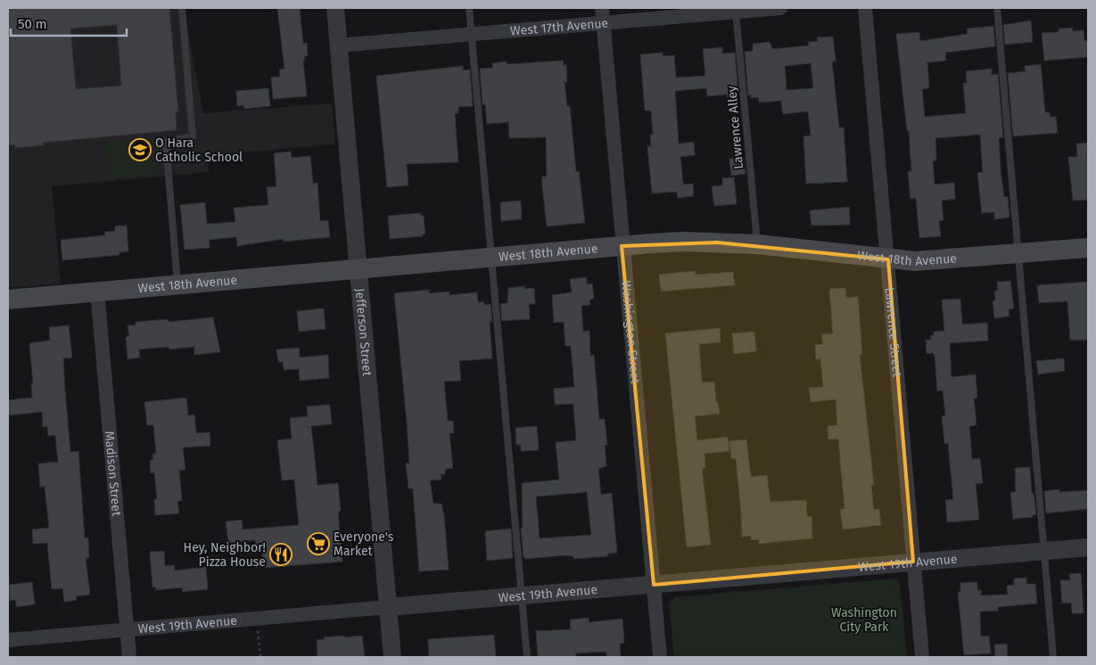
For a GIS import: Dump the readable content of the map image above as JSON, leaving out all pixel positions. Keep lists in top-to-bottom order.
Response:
{
  "streets": {
    "main road": ["West 18th Avenue"],
    "street": [
      "West 17th Avenue",
      "Jefferson Street",
      "Washington Street",
      "Lawrence Street",
      "Madison Street",
      "West 19th Avenue"
    ],
    "lane": ["Lawrence Alley"]
  },
  "crossings": [
    ["West 17th Avenue", "Lawrence Alley"],
    ["West 17th Avenue", "Jefferson Street"],
    ["West 17th Avenue", "Washington Street"],
    ["Lawrence Alley", "West 18th Avenue"],
    ["West 18th Avenue", "Jefferson Street"],
    ["West 18th Avenue", "Washington Street"],
    ["West 18th Avenue", "Lawrence Street"],
    ["West 18th Avenue", "Madison Street"],
    ["Jefferson Street", "West 19th Avenue"],
    ["Washington Street", "West 19th Avenue"],
    ["Lawrence Street", "West 19th Avenue"],
    ["Madison Street", "West 19th Avenue"]
  ],
  "parks": ["Washington City Park"],
  "places": {
    "school or university": ["O Hara Catholic School"],
    "supermarket": ["Everyone's Market"],
    "restaurant": ["Hey, Neighbor! Pizza House"]
  },
  "scale_bar": "50 m"
}
